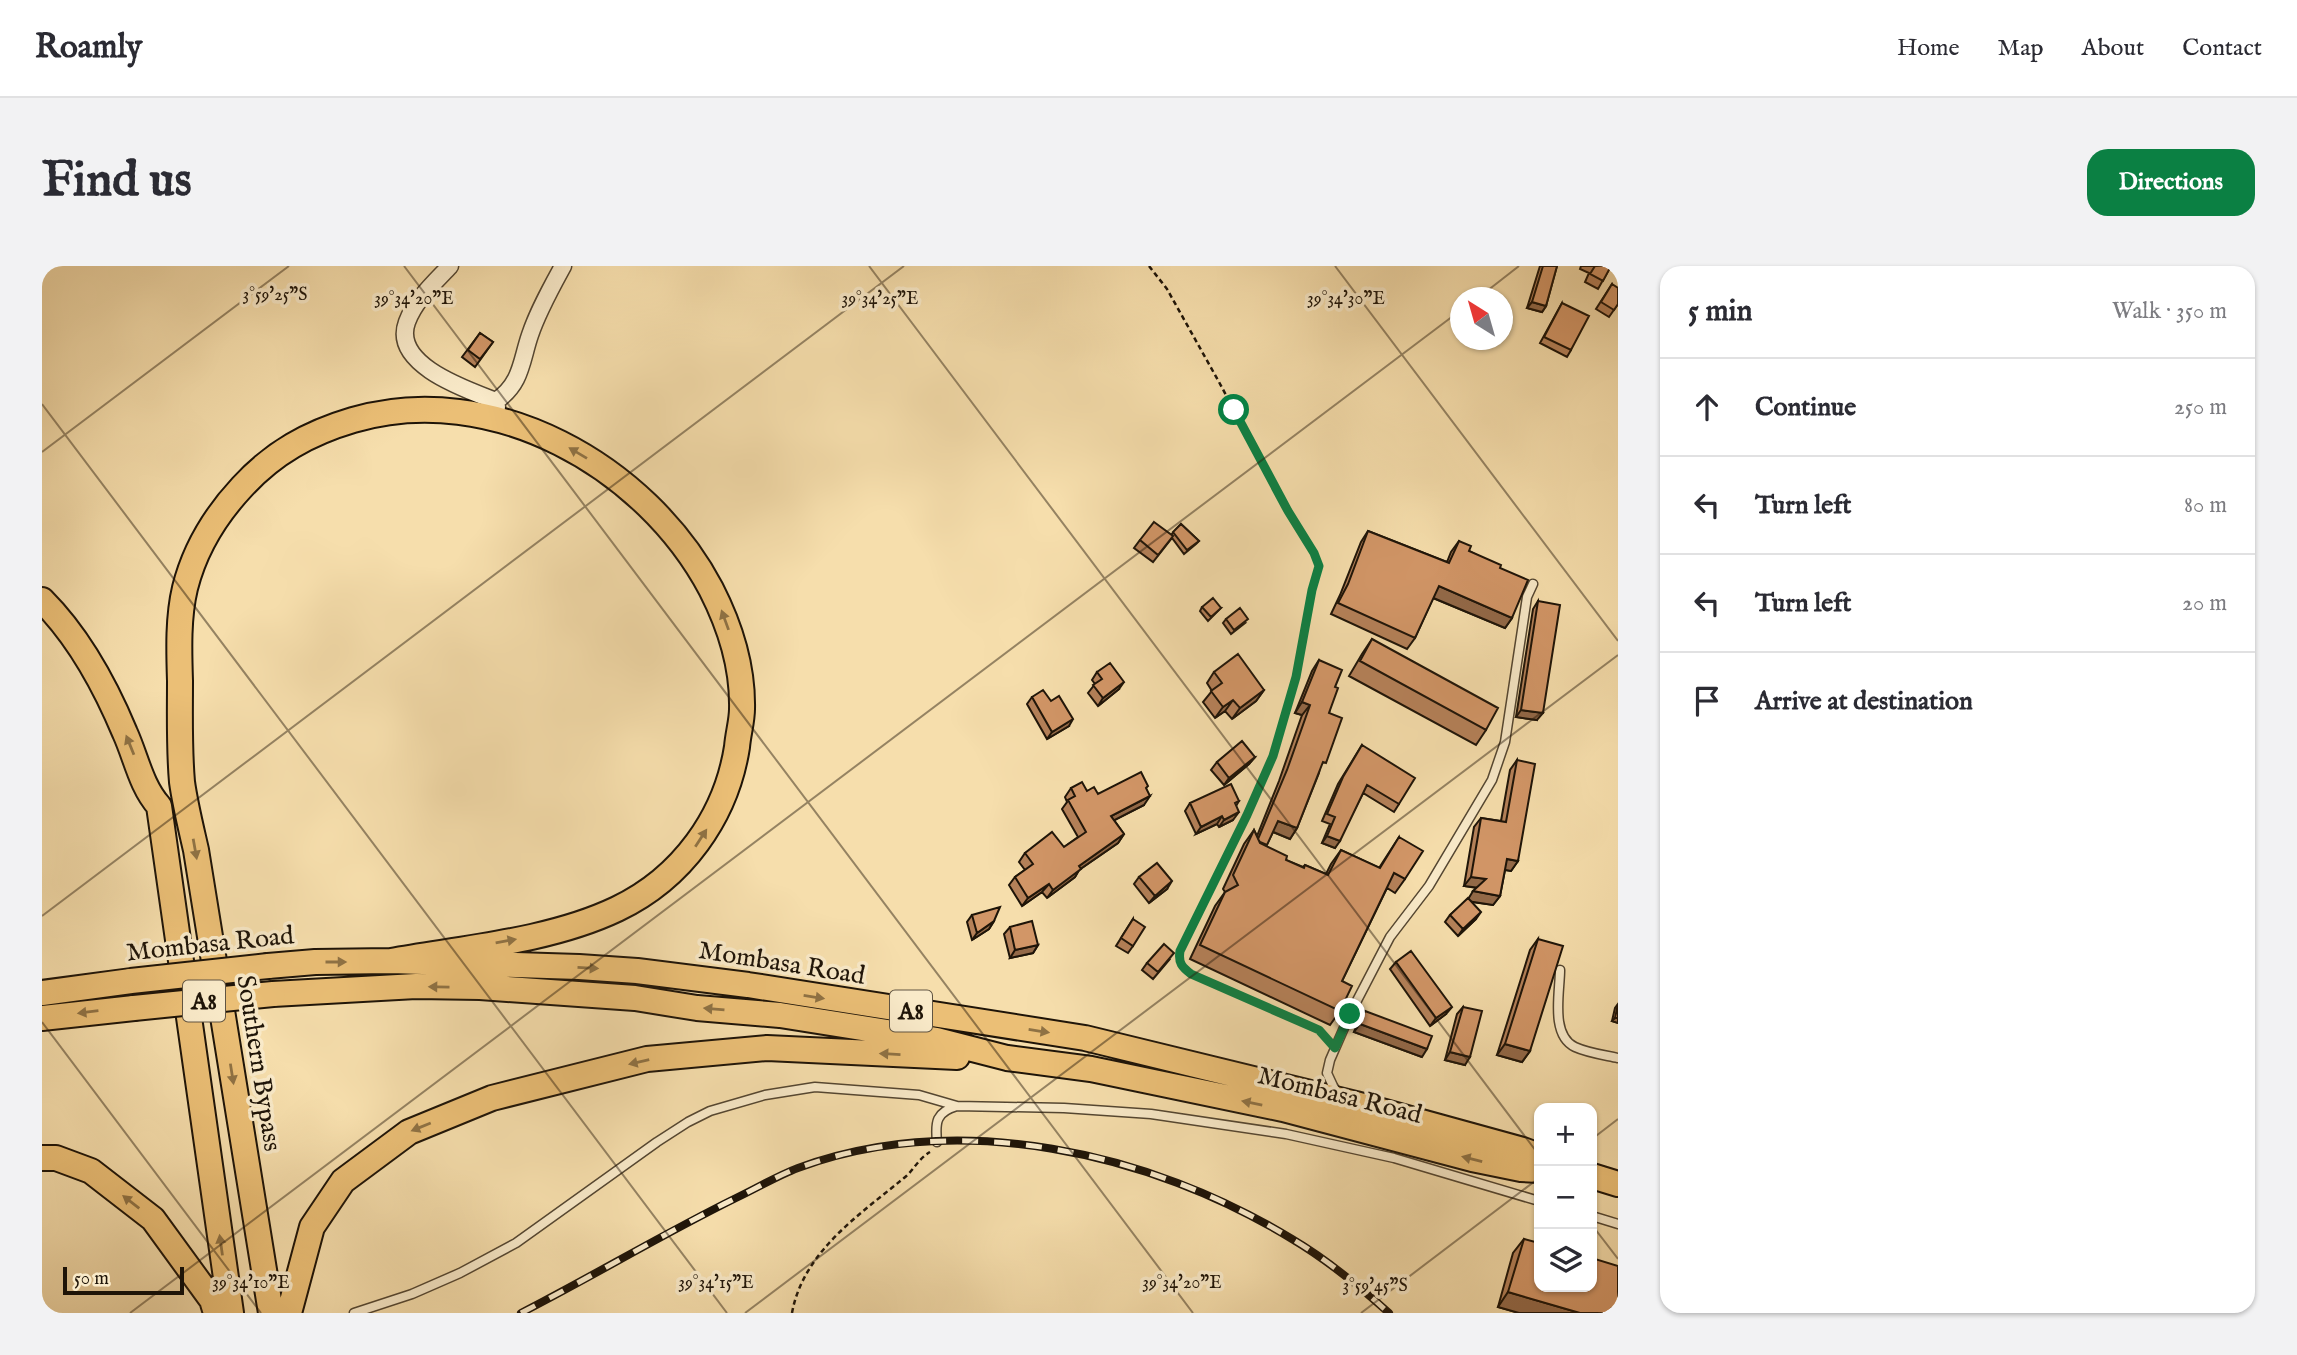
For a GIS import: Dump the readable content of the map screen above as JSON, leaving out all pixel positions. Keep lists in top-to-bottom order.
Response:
{
  "streets": {
    "highway": ["Mombasa Road", "A8", "Southern Bypass"]
  },
  "crossings": [
    ["Mombasa Road", "Southern Bypass"]
  ],
  "scale_bar": "50 m",
  "north": "top left",
  "page": {
    "header": "Roamly",
    "nav": [
      "Home",
      "Map",
      "About",
      "Contact"
    ],
    "buttons": "Directions",
    "title": "Find us",
    "heading": ["5 min", "Walk · 350 m"],
    "list": [
      ["Continue", "250 m"],
      ["Turn left", "80 m"],
      ["Turn left", "20 m"],
      "Arrive at destination"
    ],
    "map_buttons": ["+", "−"],
    "scale": "50 m"
  },
  "coordinates": [
    "3°59'25\"S",
    "39°34'20\"E",
    "39°34'25\"E",
    "39°34'30\"E",
    "39°34'10\"E",
    "39°34'15\"E",
    "3°59'45\"S"
  ]
}
